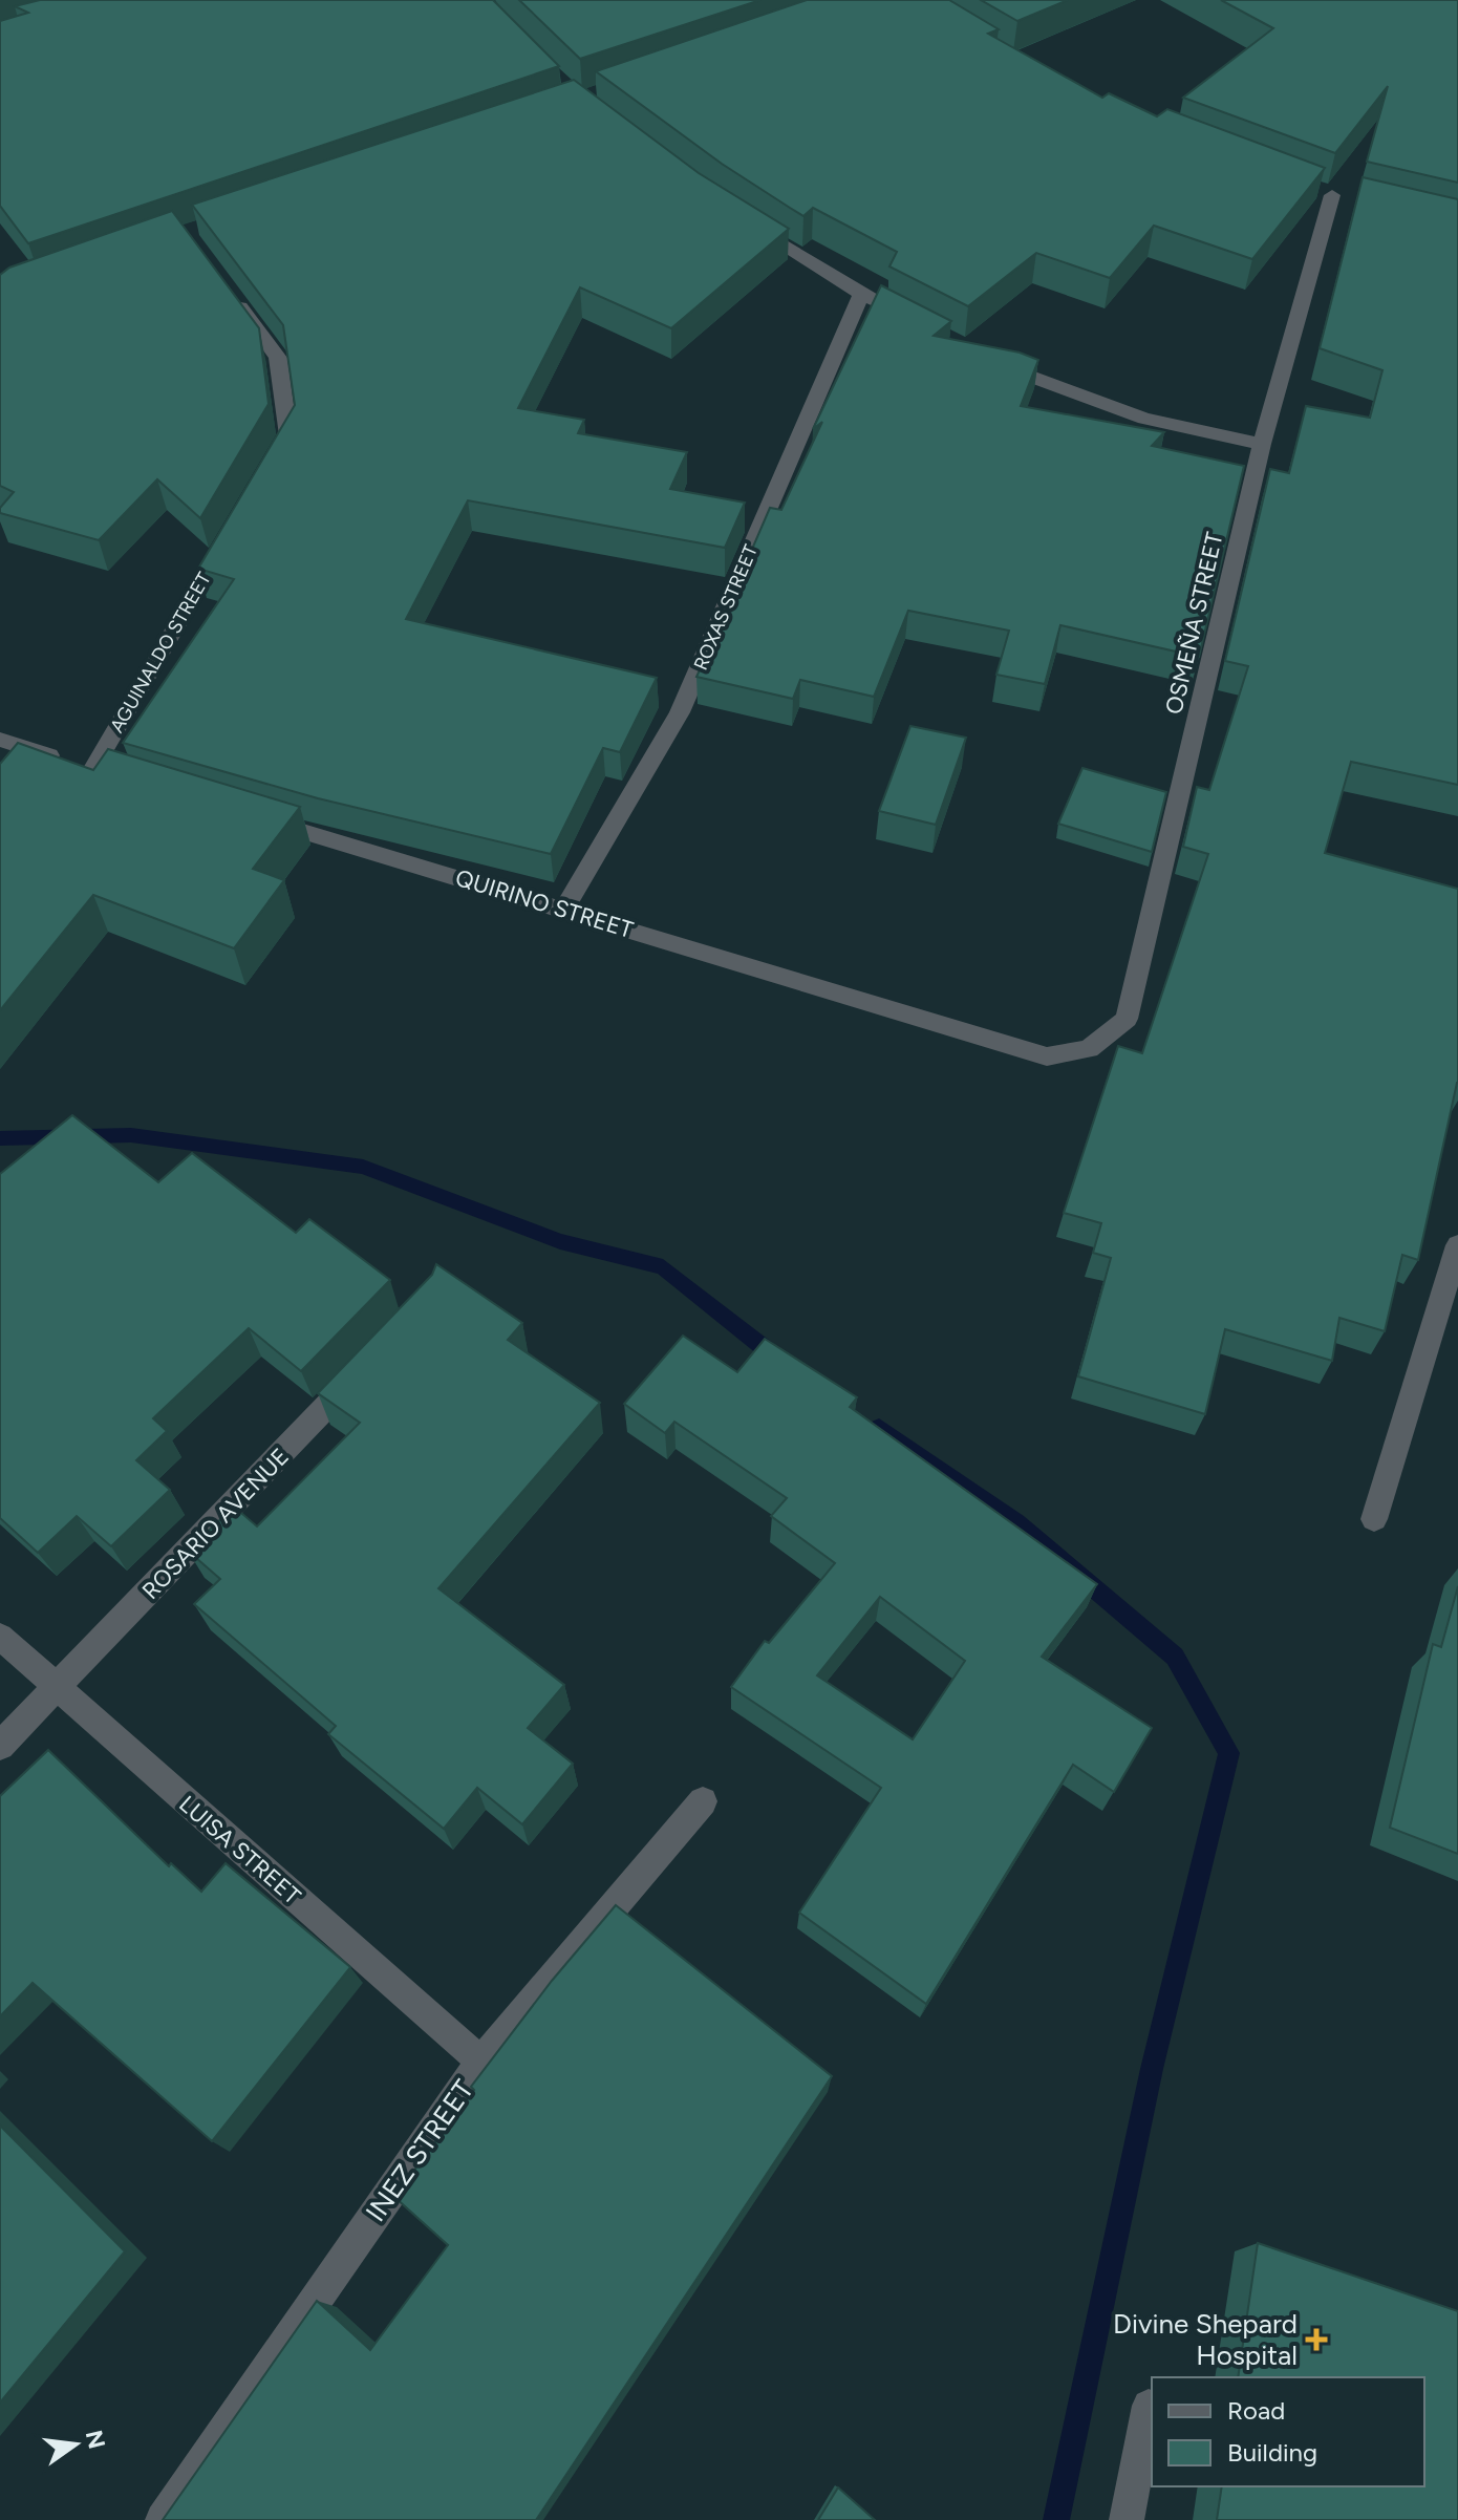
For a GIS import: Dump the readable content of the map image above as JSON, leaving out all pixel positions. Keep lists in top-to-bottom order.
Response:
{
  "streets": {
    "street": [
      "ROXAS STREET",
      "OSMEÑA STREET",
      "AGUINALDO STREET",
      "QUIRINO STREET",
      "ROSARIO AVENUE",
      "LUISA STREET",
      "INEZ STREET"
    ]
  },
  "crossings": [
    ["ROXAS STREET", "QUIRINO STREET"],
    ["OSMEÑA STREET", "QUIRINO STREET"],
    ["ROSARIO AVENUE", "LUISA STREET"],
    ["LUISA STREET", "INEZ STREET"]
  ],
  "places": {
    "health": ["Divine Shepard Hospital"]
  },
  "legend": ["Road", "Building"],
  "north": "right"
}
